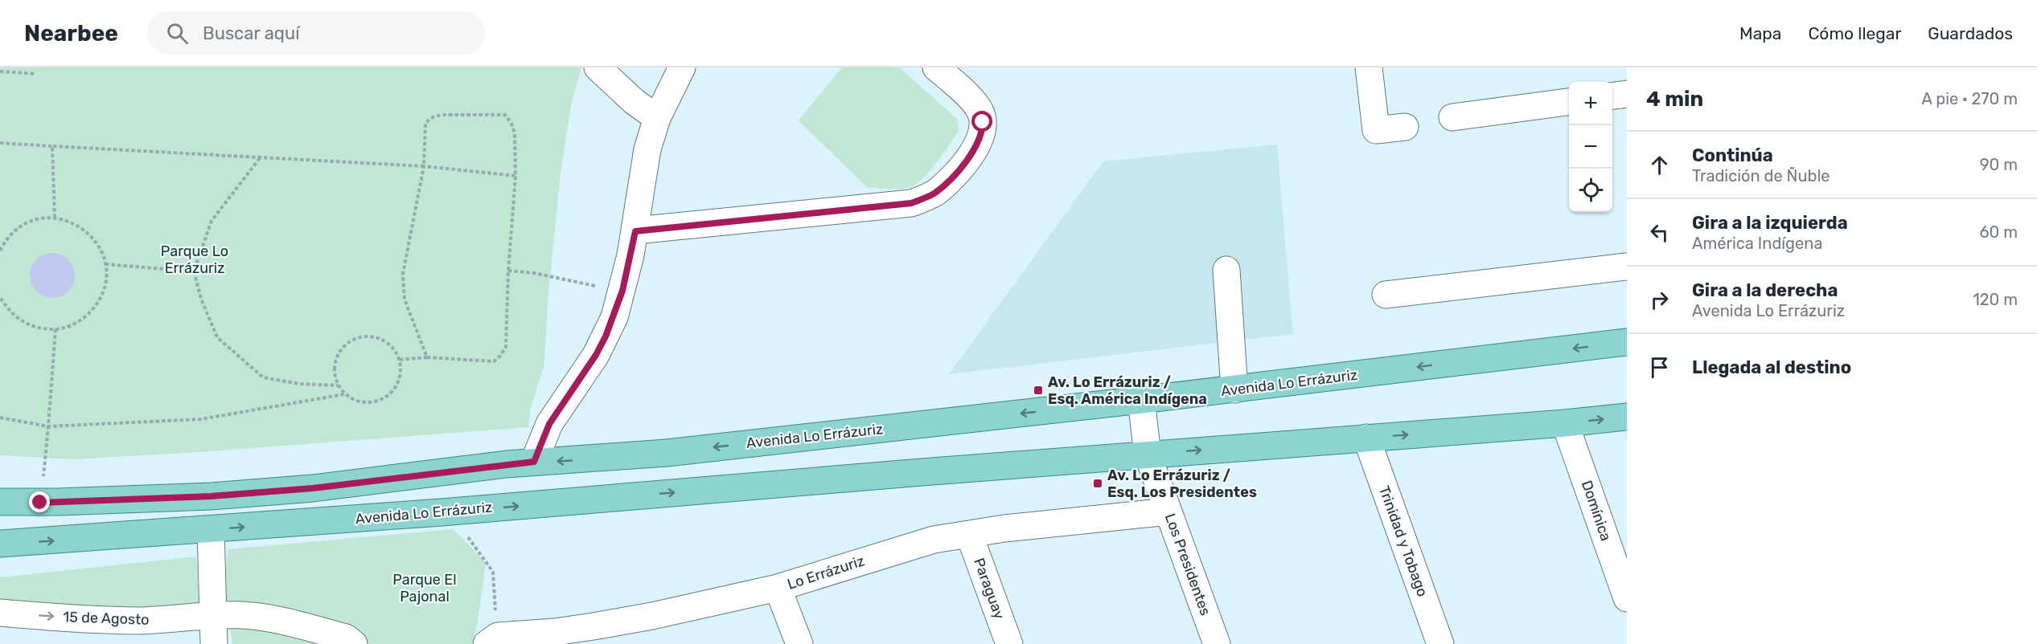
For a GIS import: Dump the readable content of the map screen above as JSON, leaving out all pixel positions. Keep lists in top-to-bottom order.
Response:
{
  "streets": {
    "main road": ["Avenida Lo Errázuriz"],
    "street": [
      "Domínica",
      "Trinidad y Tobago",
      "Los Presidentes",
      "Lo Errázuriz",
      "Paraguay",
      "15 de Agosto"
    ]
  },
  "crossings": [
    ["Avenida Lo Errázuriz", "Domínica"],
    ["Avenida Lo Errázuriz", "Trinidad y Tobago"],
    ["Avenida Lo Errázuriz", "Los Presidentes"],
    ["Los Presidentes", "Lo Errázuriz"],
    ["Lo Errázuriz", "Paraguay"]
  ],
  "one_way": ["15 de Agosto"],
  "parks": ["Parque Lo Errázuriz", "Parque El Pajonal"],
  "places": {
    "transit": ["Av. Lo Errázuriz / Esq. América Indígena", "Av. Lo Errázuriz / Esq. Los Presidentes"]
  },
  "page": {
    "header": "Nearbee",
    "search": "Buscar aquí",
    "nav": ["Mapa", "Cómo llegar", "Guardados"],
    "heading": ["4 min", "A pie · 270 m"],
    "map_buttons": ["+", "−"],
    "list": [
      ["Continúa", "Tradición de Ñuble", "90 m"],
      ["Gira a la izquierda", "América Indígena", "60 m"],
      ["Gira a la derecha", "Avenida Lo Errázuriz", "120 m"],
      "Llegada al destino"
    ]
  }
}
